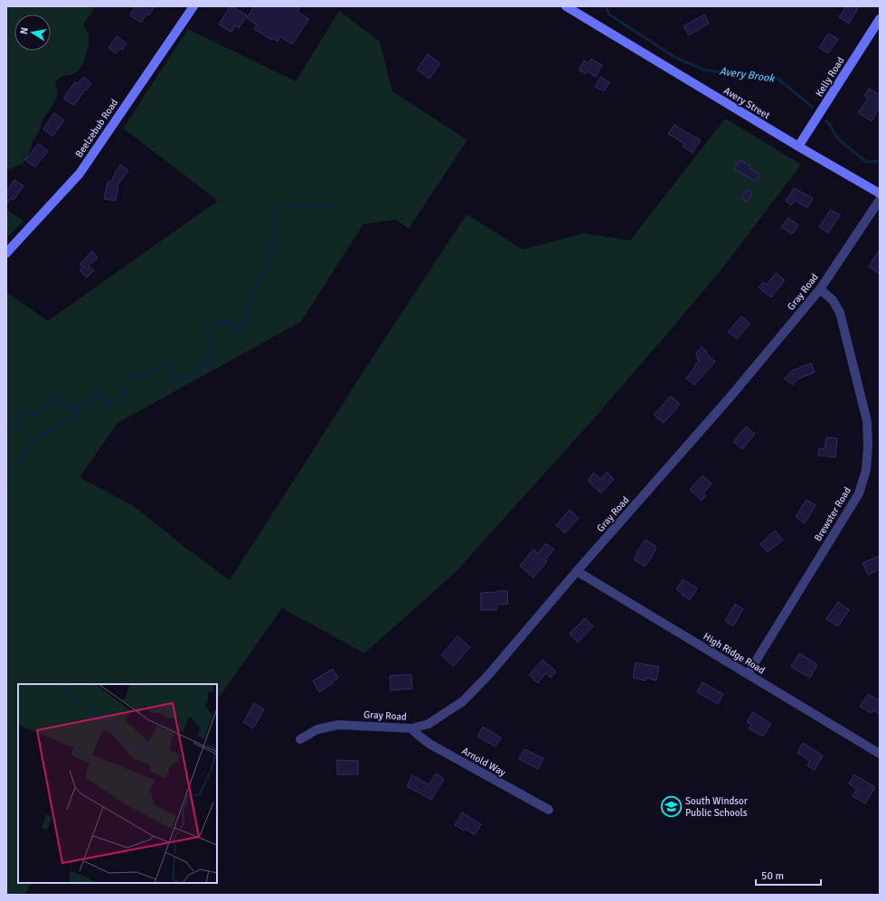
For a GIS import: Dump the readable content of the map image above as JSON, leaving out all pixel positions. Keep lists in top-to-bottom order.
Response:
{
  "streets": {
    "street": [
      "Kelly Road",
      "Avery Street",
      "Beelzebub Road",
      "Gray Road",
      "Brewster Road",
      "High Ridge Road",
      "Arnold Way"
    ]
  },
  "crossings": [
    ["Kelly Road", "Avery Street"],
    ["Gray Road", "Brewster Road"],
    ["Gray Road", "High Ridge Road"],
    ["Gray Road", "Arnold Way"],
    ["Brewster Road", "High Ridge Road"]
  ],
  "water": ["Avery Brook"],
  "places": {
    "school or university": ["South Windsor Public Schools"]
  },
  "scale_bar": "50 m",
  "north": "left"
}
